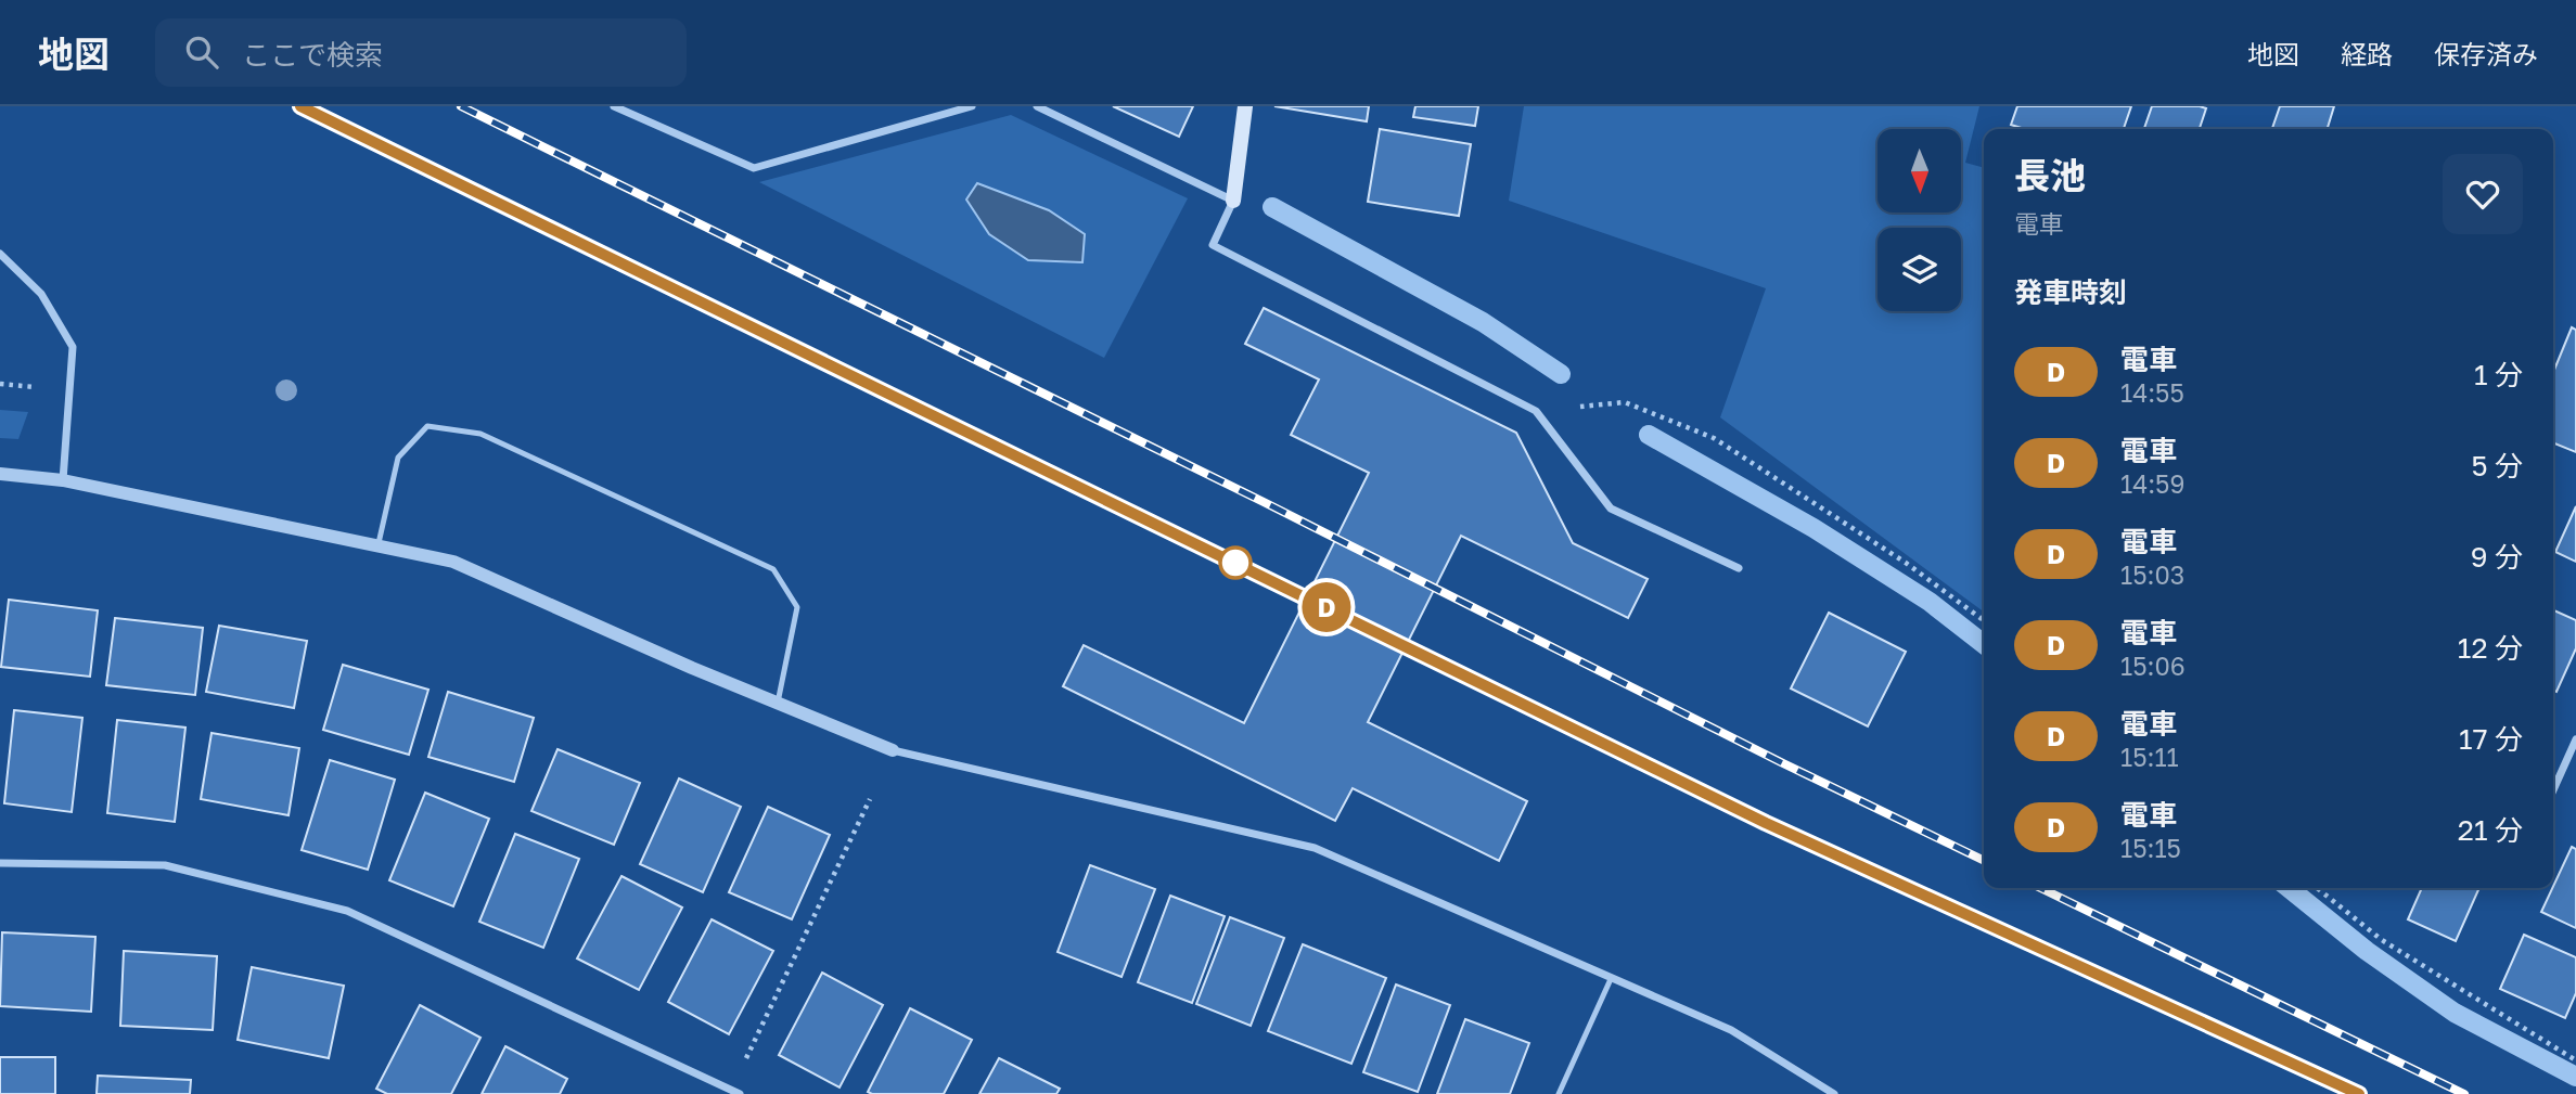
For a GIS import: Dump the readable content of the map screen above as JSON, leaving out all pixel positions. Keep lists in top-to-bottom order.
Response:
{
  "north": "bottom",
  "page": {
    "header": "地図",
    "search": "ここで検索",
    "nav": ["地図", "経路", "保存済み"],
    "on_map": "D",
    "heading": [
      ["長池", "電車"],
      "発車時刻"
    ],
    "list": [
      {
        "mark": "D",
        "name": "電車",
        "note": "14:55",
        "value": "1 分"
      },
      {
        "mark": "D",
        "name": "電車",
        "note": "14:59",
        "value": "5 分"
      },
      {
        "mark": "D",
        "name": "電車",
        "note": "15:03",
        "value": "9 分"
      },
      {
        "mark": "D",
        "name": "電車",
        "note": "15:06",
        "value": "12 分"
      },
      {
        "mark": "D",
        "name": "電車",
        "note": "15:11",
        "value": "17 分"
      },
      {
        "mark": "D",
        "name": "電車",
        "note": "15:15",
        "value": "21 分"
      }
    ]
  }
}
